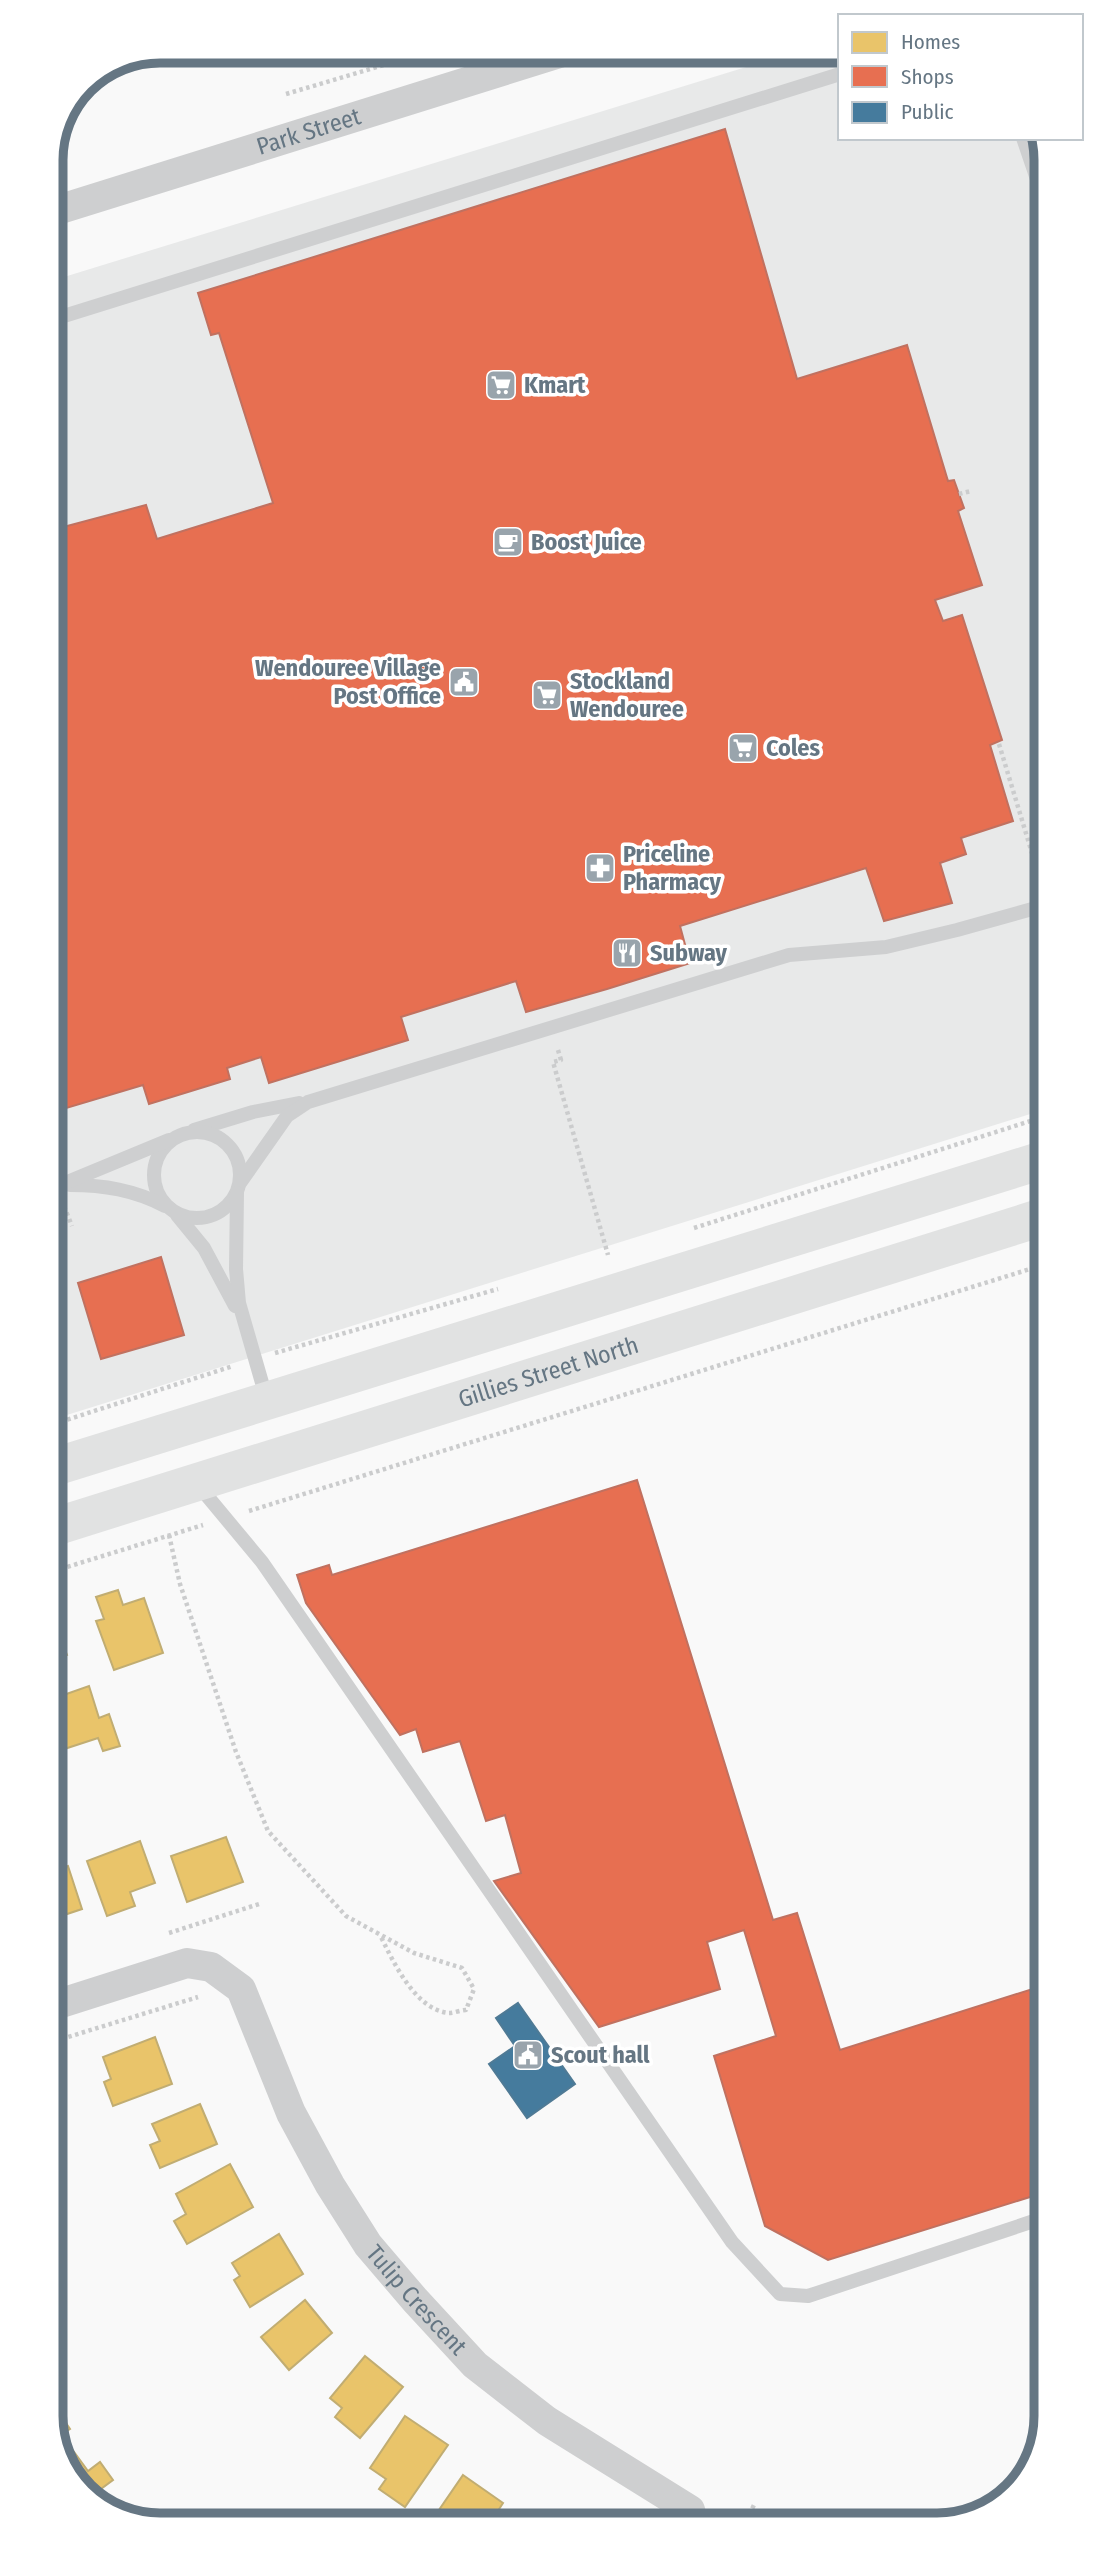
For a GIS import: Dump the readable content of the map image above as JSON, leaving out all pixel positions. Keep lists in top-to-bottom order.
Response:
{
  "streets": {
    "main road": ["Gillies Street North"],
    "street": ["Park Street", "Tulip Crescent"]
  },
  "places": {
    "supermarket": ["Kmart", "Stockland Wendouree", "Coles"],
    "cafe": ["Boost Juice"],
    "public building": ["Wendouree Village Post Office", "Scout hall"],
    "pharmacy": ["Priceline Pharmacy"],
    "restaurant": ["Subway"]
  },
  "legend": ["Homes", "Shops", "Public"]
}
